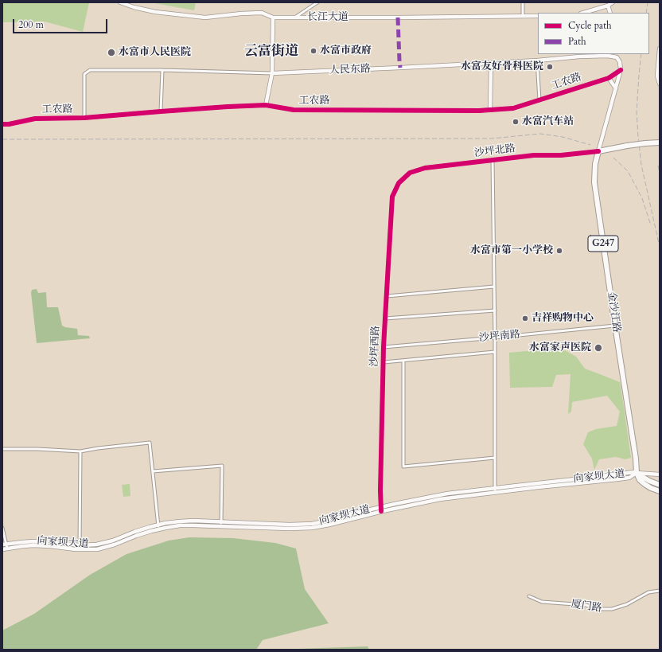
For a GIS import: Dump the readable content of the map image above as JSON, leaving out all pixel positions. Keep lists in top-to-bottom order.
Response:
{
  "streets": {
    "highway": ["G247", "金沙江路"],
    "main road": ["长江大道", "人民东路", "向家坝大道"],
    "street": [
      "工农路",
      "沙坪北路",
      "沙坪南路",
      "沙坪西路",
      "厦门路"
    ]
  },
  "crossings": [
    ["人民东路", "工农路"],
    ["沙坪北路", "金沙江路"],
    ["沙坪北路", "沙坪西路"],
    ["金沙江路", "沙坪南路"],
    ["金沙江路", "向家坝大道"],
    ["沙坪南路", "沙坪西路"],
    ["沙坪西路", "向家坝大道"]
  ],
  "districts": ["云富街道"],
  "places": [
    "水富市政府",
    "水富市人民医院",
    "水富友好骨科医院",
    "水富汽车站",
    "水富市第一小学校",
    "吉祥购物中心",
    "水富家声医院"
  ],
  "legend": ["Cycle path", "Path"],
  "scale_bar": "200 m"
}
